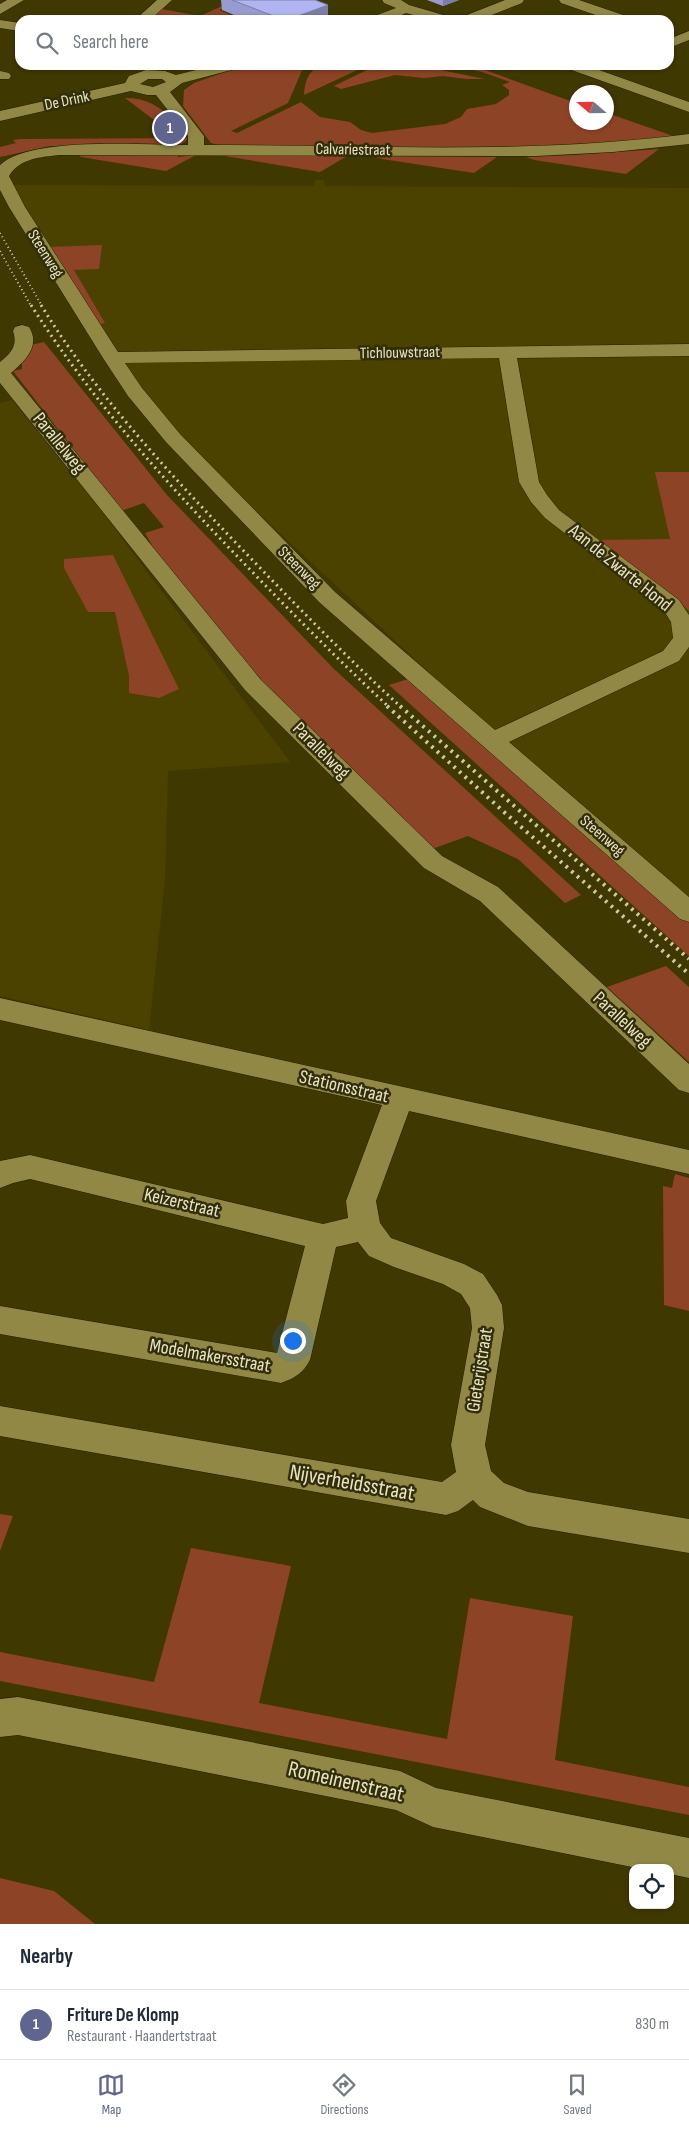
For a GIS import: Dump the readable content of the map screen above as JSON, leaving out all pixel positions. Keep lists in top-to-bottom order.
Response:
{
  "streets": {
    "street": [
      "De Drink",
      "Calvariestraat",
      "Steenweg",
      "Tichlouwstraat",
      "Parallelweg",
      "Aan de Zwarte Hond",
      "Stationsstraat",
      "Keizerstraat",
      "Modelmakersstraat",
      "Gieterijstraat",
      "Nijverheidsstraat",
      "Romeinenstraat"
    ]
  },
  "crossings": [
    ["Calvariestraat", "Steenweg"],
    ["Steenweg", "Tichlouwstraat"],
    ["Steenweg", "Aan de Zwarte Hond"],
    ["Tichlouwstraat", "Aan de Zwarte Hond"],
    ["Stationsstraat", "Gieterijstraat"],
    ["Keizerstraat", "Modelmakersstraat"],
    ["Keizerstraat", "Gieterijstraat"],
    ["Gieterijstraat", "Nijverheidsstraat"]
  ],
  "north": "left",
  "page": {
    "search": "Search here",
    "pins": "1",
    "heading": "Nearby",
    "list": [
      {
        "mark": "1",
        "name": "Friture De Klomp",
        "note": "Restaurant · Haandertstraat",
        "value": "830 m"
      }
    ],
    "nav": ["Map", "Directions", "Saved"]
  }
}
